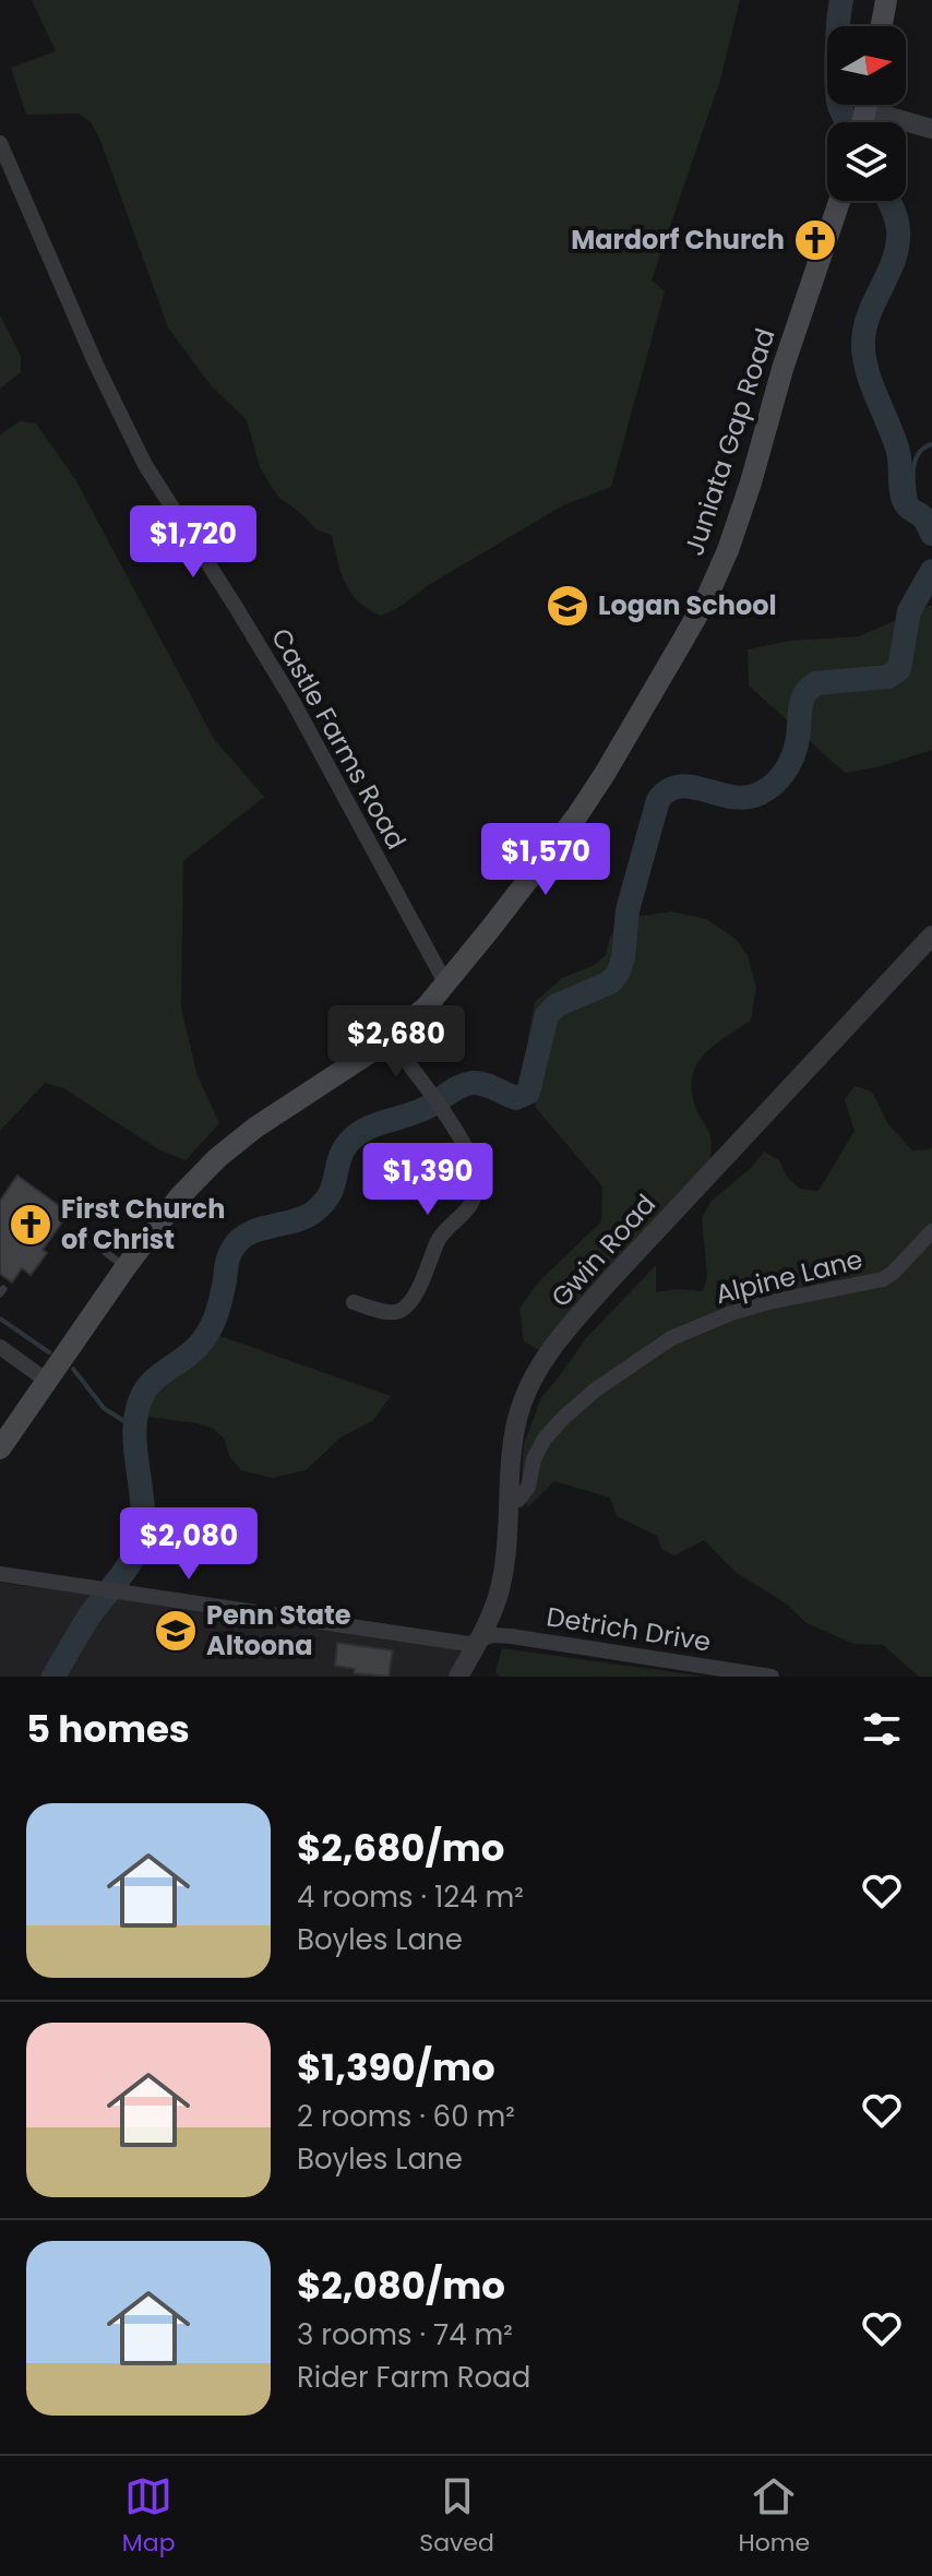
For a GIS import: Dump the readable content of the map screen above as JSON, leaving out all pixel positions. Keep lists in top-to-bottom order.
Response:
{
  "streets": {
    "main road": ["Juniata Gap Road"],
    "street": [
      "Castle Farms Road",
      "Gwin Road",
      "Alpine Lane",
      "Detrich Drive"
    ]
  },
  "crossings": [
    ["Juniata Gap Road", "Castle Farms Road"],
    ["Gwin Road", "Alpine Lane"],
    ["Gwin Road", "Detrich Drive"]
  ],
  "places": {
    "church": ["Mardorf Church", "First Church of Christ"],
    "school or university": ["Logan School", "Penn State Altoona"]
  },
  "north": "right",
  "page": {
    "price": [
      "$1,720",
      "$1,570",
      "$2,680",
      "$1,390",
      "$2,080"
    ],
    "heading": "5 homes",
    "list": [
      {
        "name": "$2,680/mo",
        "note": "4 rooms · 124 m² · Boyles Lane"
      },
      {
        "name": "$1,390/mo",
        "note": "2 rooms · 60 m² · Boyles Lane"
      },
      {
        "name": "$2,080/mo",
        "note": "3 rooms · 74 m² · Rider Farm Road"
      }
    ],
    "tabs": ["Map", "Saved", "Home"]
  }
}
